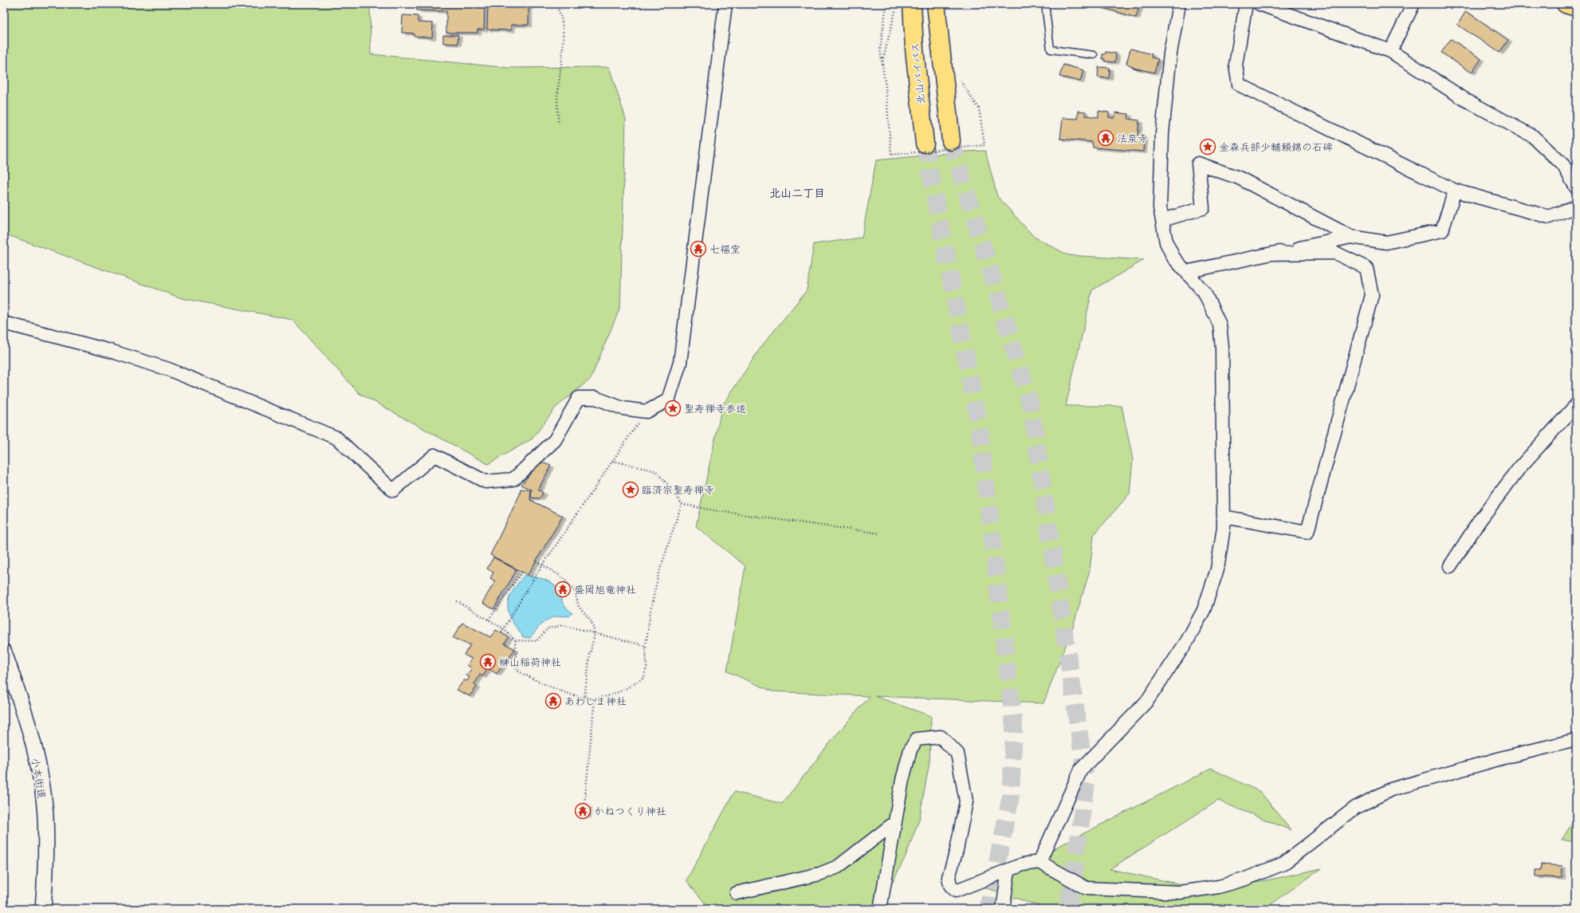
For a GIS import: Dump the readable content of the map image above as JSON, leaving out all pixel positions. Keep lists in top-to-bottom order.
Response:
{
  "streets": {
    "highway": ["北山バイパス"],
    "street": ["小本街道"]
  },
  "districts": ["北山二丁目"],
  "places": {
    "temple": [
      "法泉寺",
      "七福堂",
      "盛岡旭竜神社",
      "榊山稲荷神社",
      "あわしま神社",
      "かねつくり神社"
    ],
    "place": ["金森兵部少輔頼錦の石碑", "聖寿禅寺参道", "臨済宗聖寿禅寺"]
  }
}
